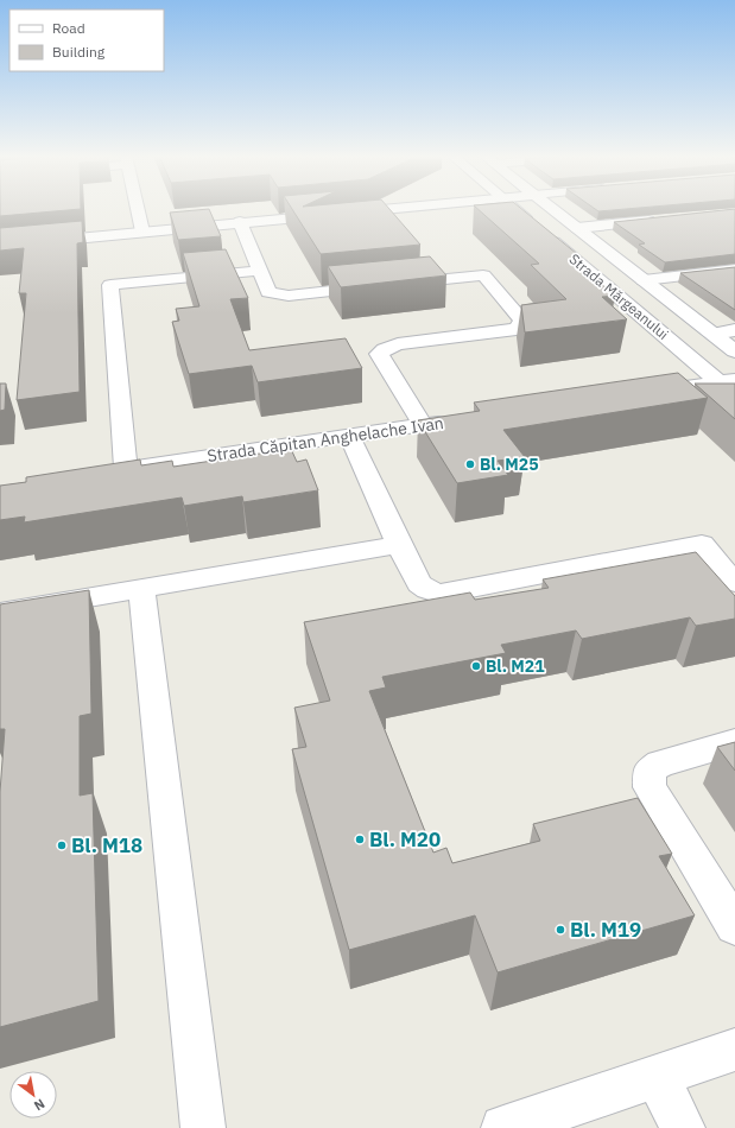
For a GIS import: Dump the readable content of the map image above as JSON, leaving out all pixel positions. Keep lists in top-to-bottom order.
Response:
{
  "streets": {
    "street": ["Strada Mărgeanului", "Strada Căpitan Anghelache Ivan"]
  },
  "places": [
    "Bl. M25",
    "Bl. M21",
    "Bl. M20",
    "Bl. M18",
    "Bl. M19"
  ],
  "legend": ["Road", "Building"],
  "north": "bottom right"
}
